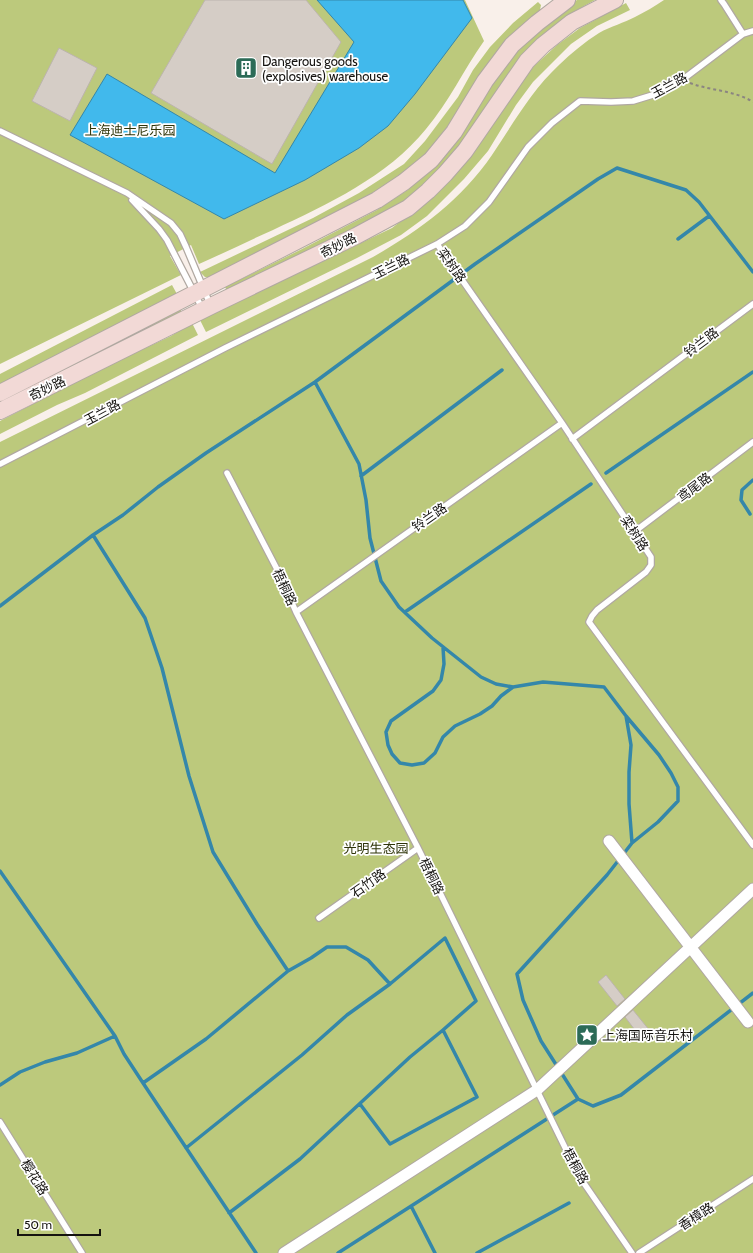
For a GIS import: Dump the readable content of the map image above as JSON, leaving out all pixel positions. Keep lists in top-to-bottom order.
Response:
{
  "streets": {
    "street": ["奇妙路"],
    "lane": [
      "玉兰路",
      "栾树路",
      "铃兰路",
      "鸢尾路",
      "梧桐路",
      "石竹路",
      "樱花路",
      "香樟路"
    ]
  },
  "crossings": [
    ["玉兰路", "栾树路"],
    ["栾树路", "铃兰路"],
    ["栾树路", "鸢尾路"],
    ["铃兰路", "梧桐路"],
    ["梧桐路", "石竹路"]
  ],
  "parks": ["上海迪士尼乐园", "光明生态园"],
  "places": {
    "building": ["Dangerous goods (explosives) warehouse"],
    "place": ["上海国际音乐村"]
  },
  "scale_bar": "50 m"
}
